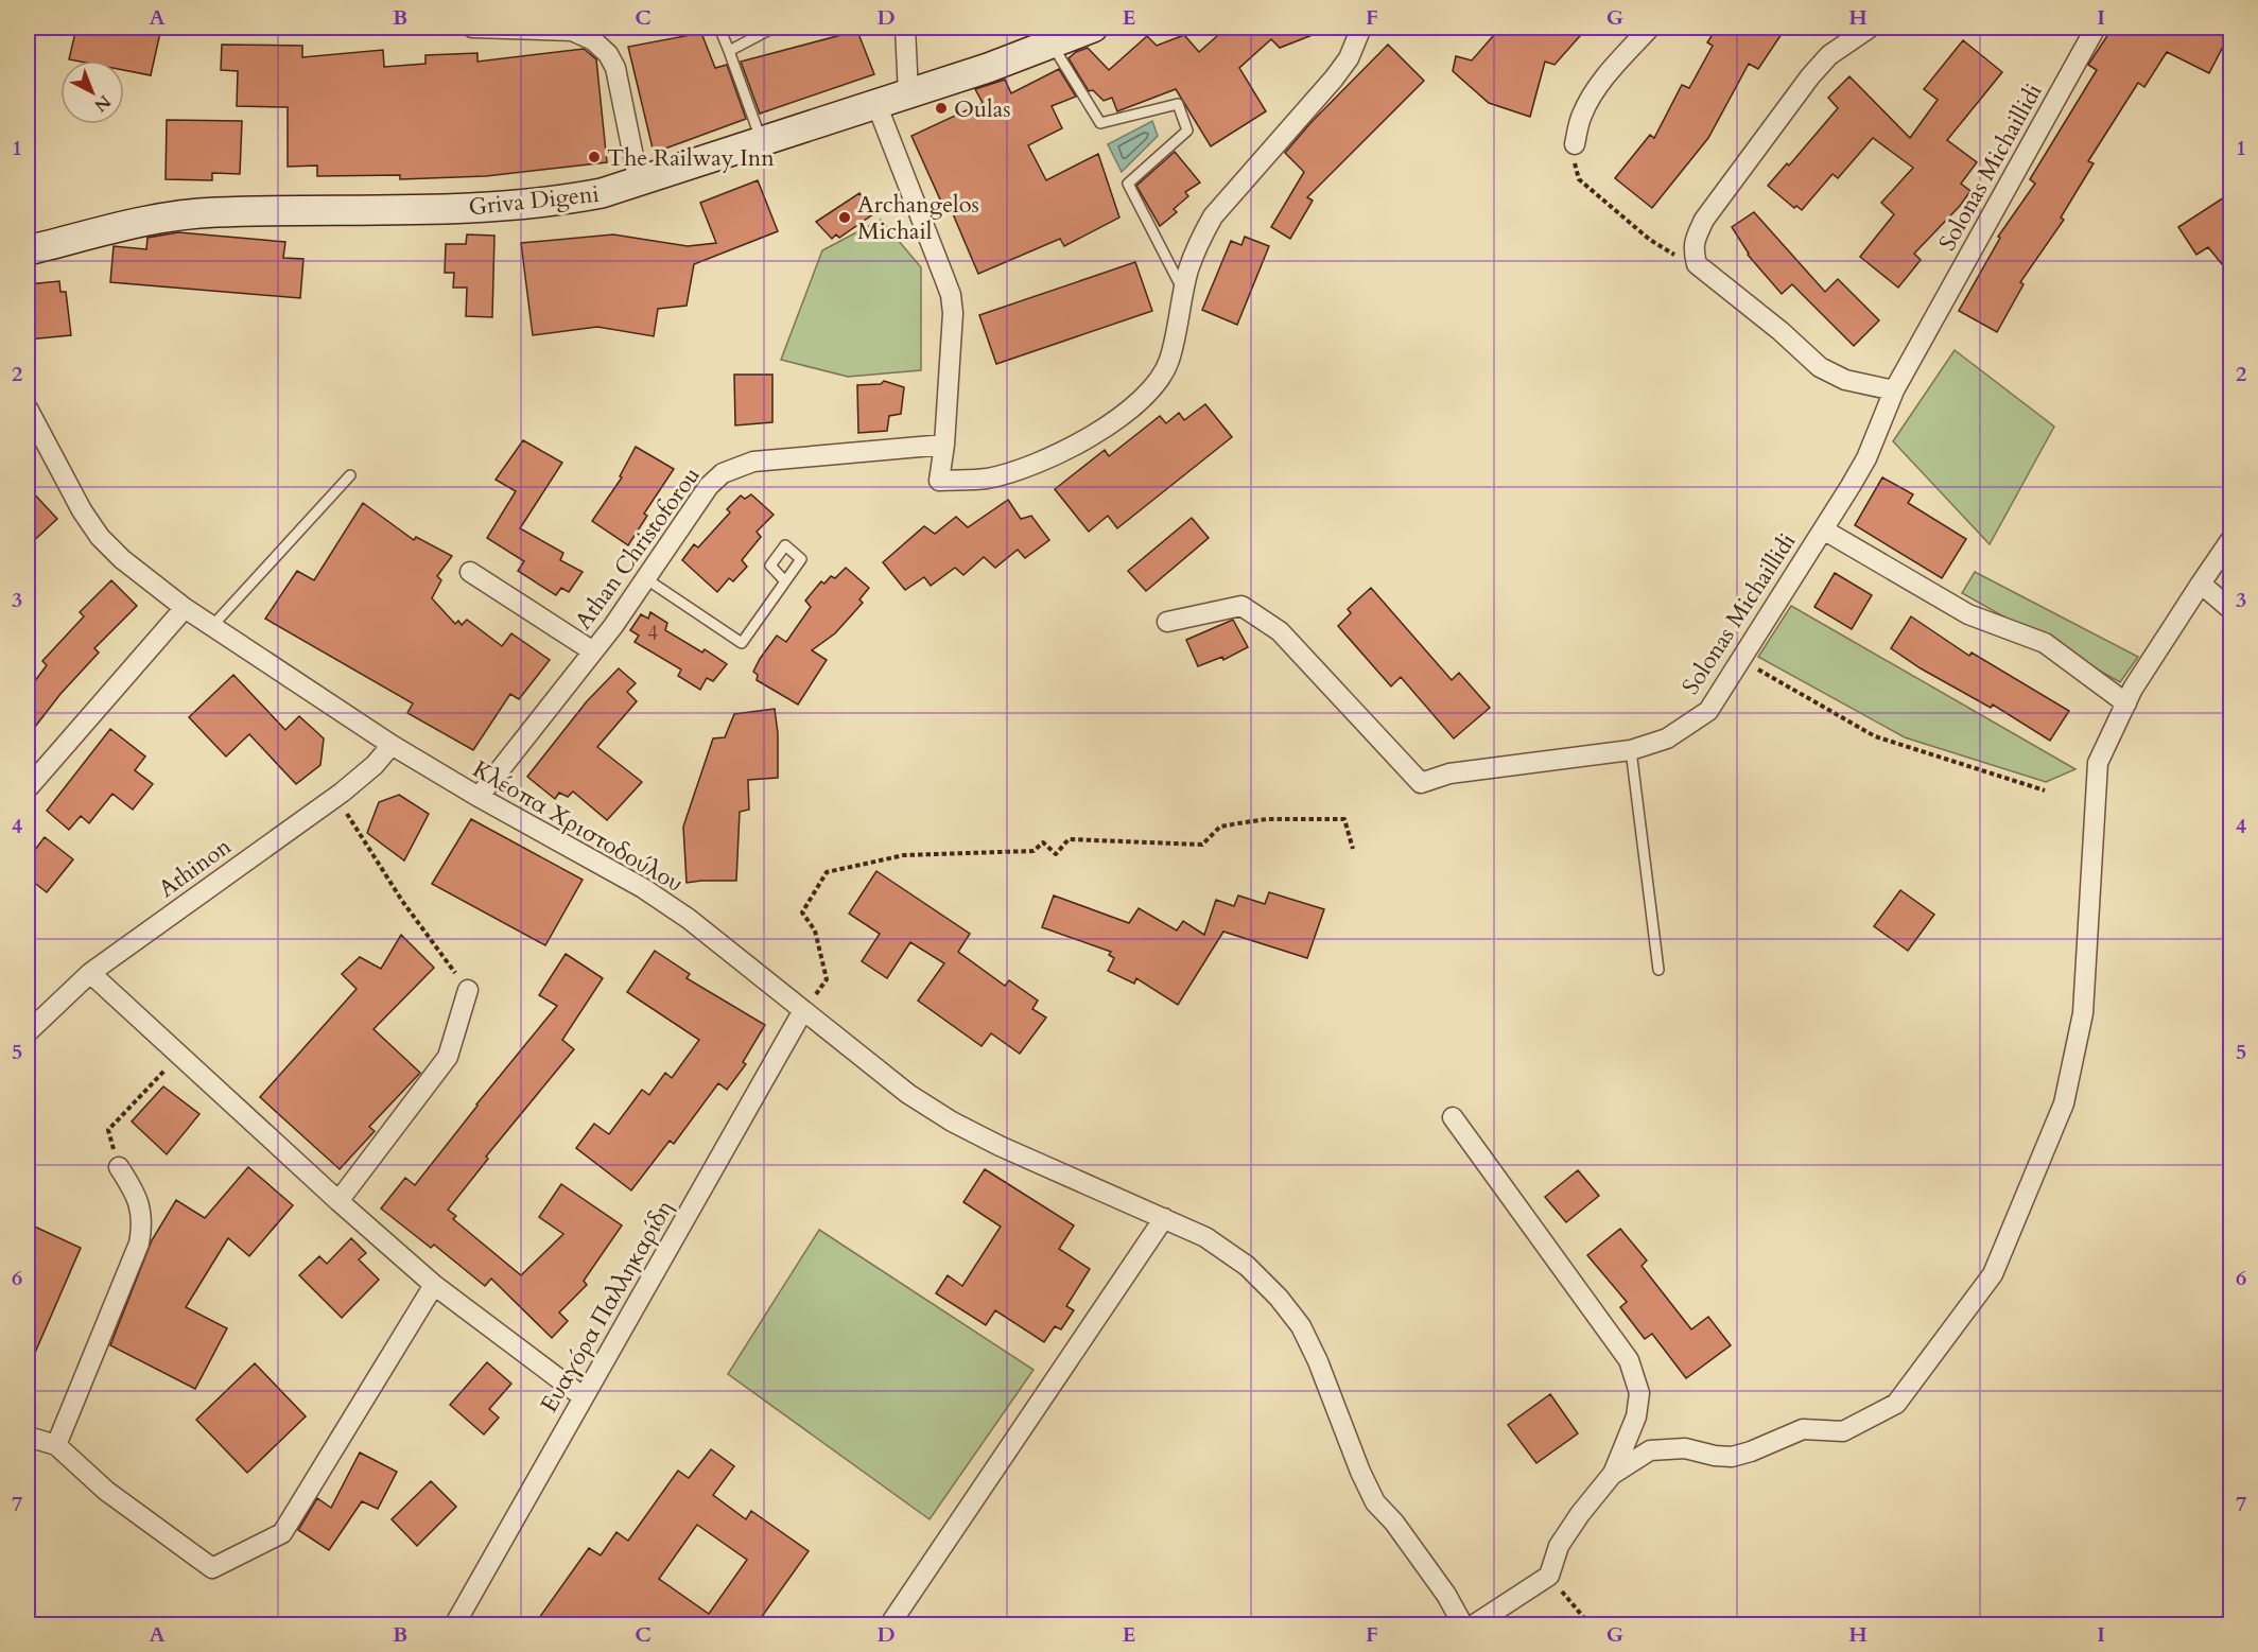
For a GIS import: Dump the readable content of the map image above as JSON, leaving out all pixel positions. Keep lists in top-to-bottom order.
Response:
{
  "streets": {
    "main road": ["Griva Digeni"],
    "street": [
      "Solonas Michaillidi",
      "Athan Christoforou",
      "Κλέοπα Χριστοδούλου",
      "Athinon",
      "Ευαγόρα Παλληκαρίδη"
    ]
  },
  "crossings": [
    ["Athan Christoforou", "Κλέοπα Χριστοδούλου"],
    ["Κλέοπα Χριστοδούλου", "Athinon"],
    ["Κλέοπα Χριστοδούλου", "Ευαγόρα Παλληκαρίδη"]
  ],
  "places": ["Oulas", "The Railway Inn", "Archangelos Michail"],
  "house_numbers": ["4"],
  "north": "bottom right",
  "grid": {
    "columns": [
      "A",
      "B",
      "C",
      "D",
      "E",
      "F",
      "G",
      "H",
      "I"
    ],
    "rows": [
      "1",
      "2",
      "3",
      "4",
      "5",
      "6",
      "7"
    ]
  }
}
